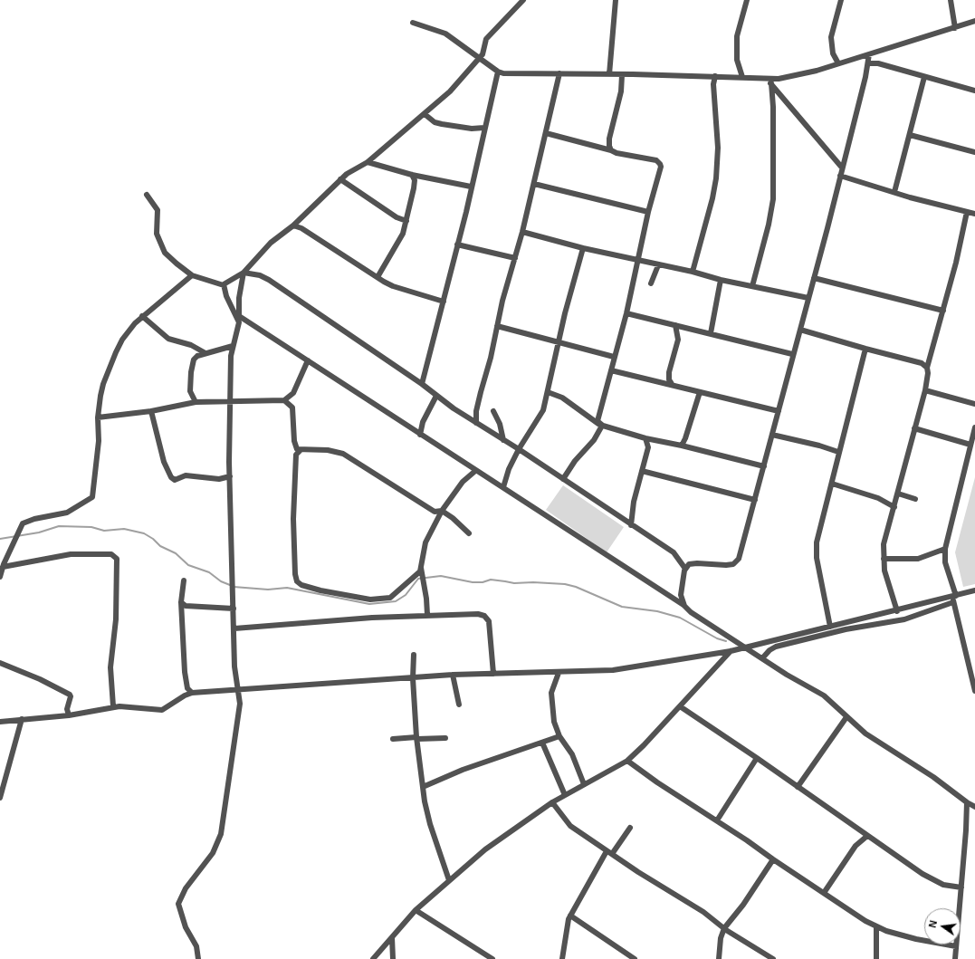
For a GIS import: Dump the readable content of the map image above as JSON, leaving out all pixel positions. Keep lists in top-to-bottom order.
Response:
{
  "north": "left"
}
